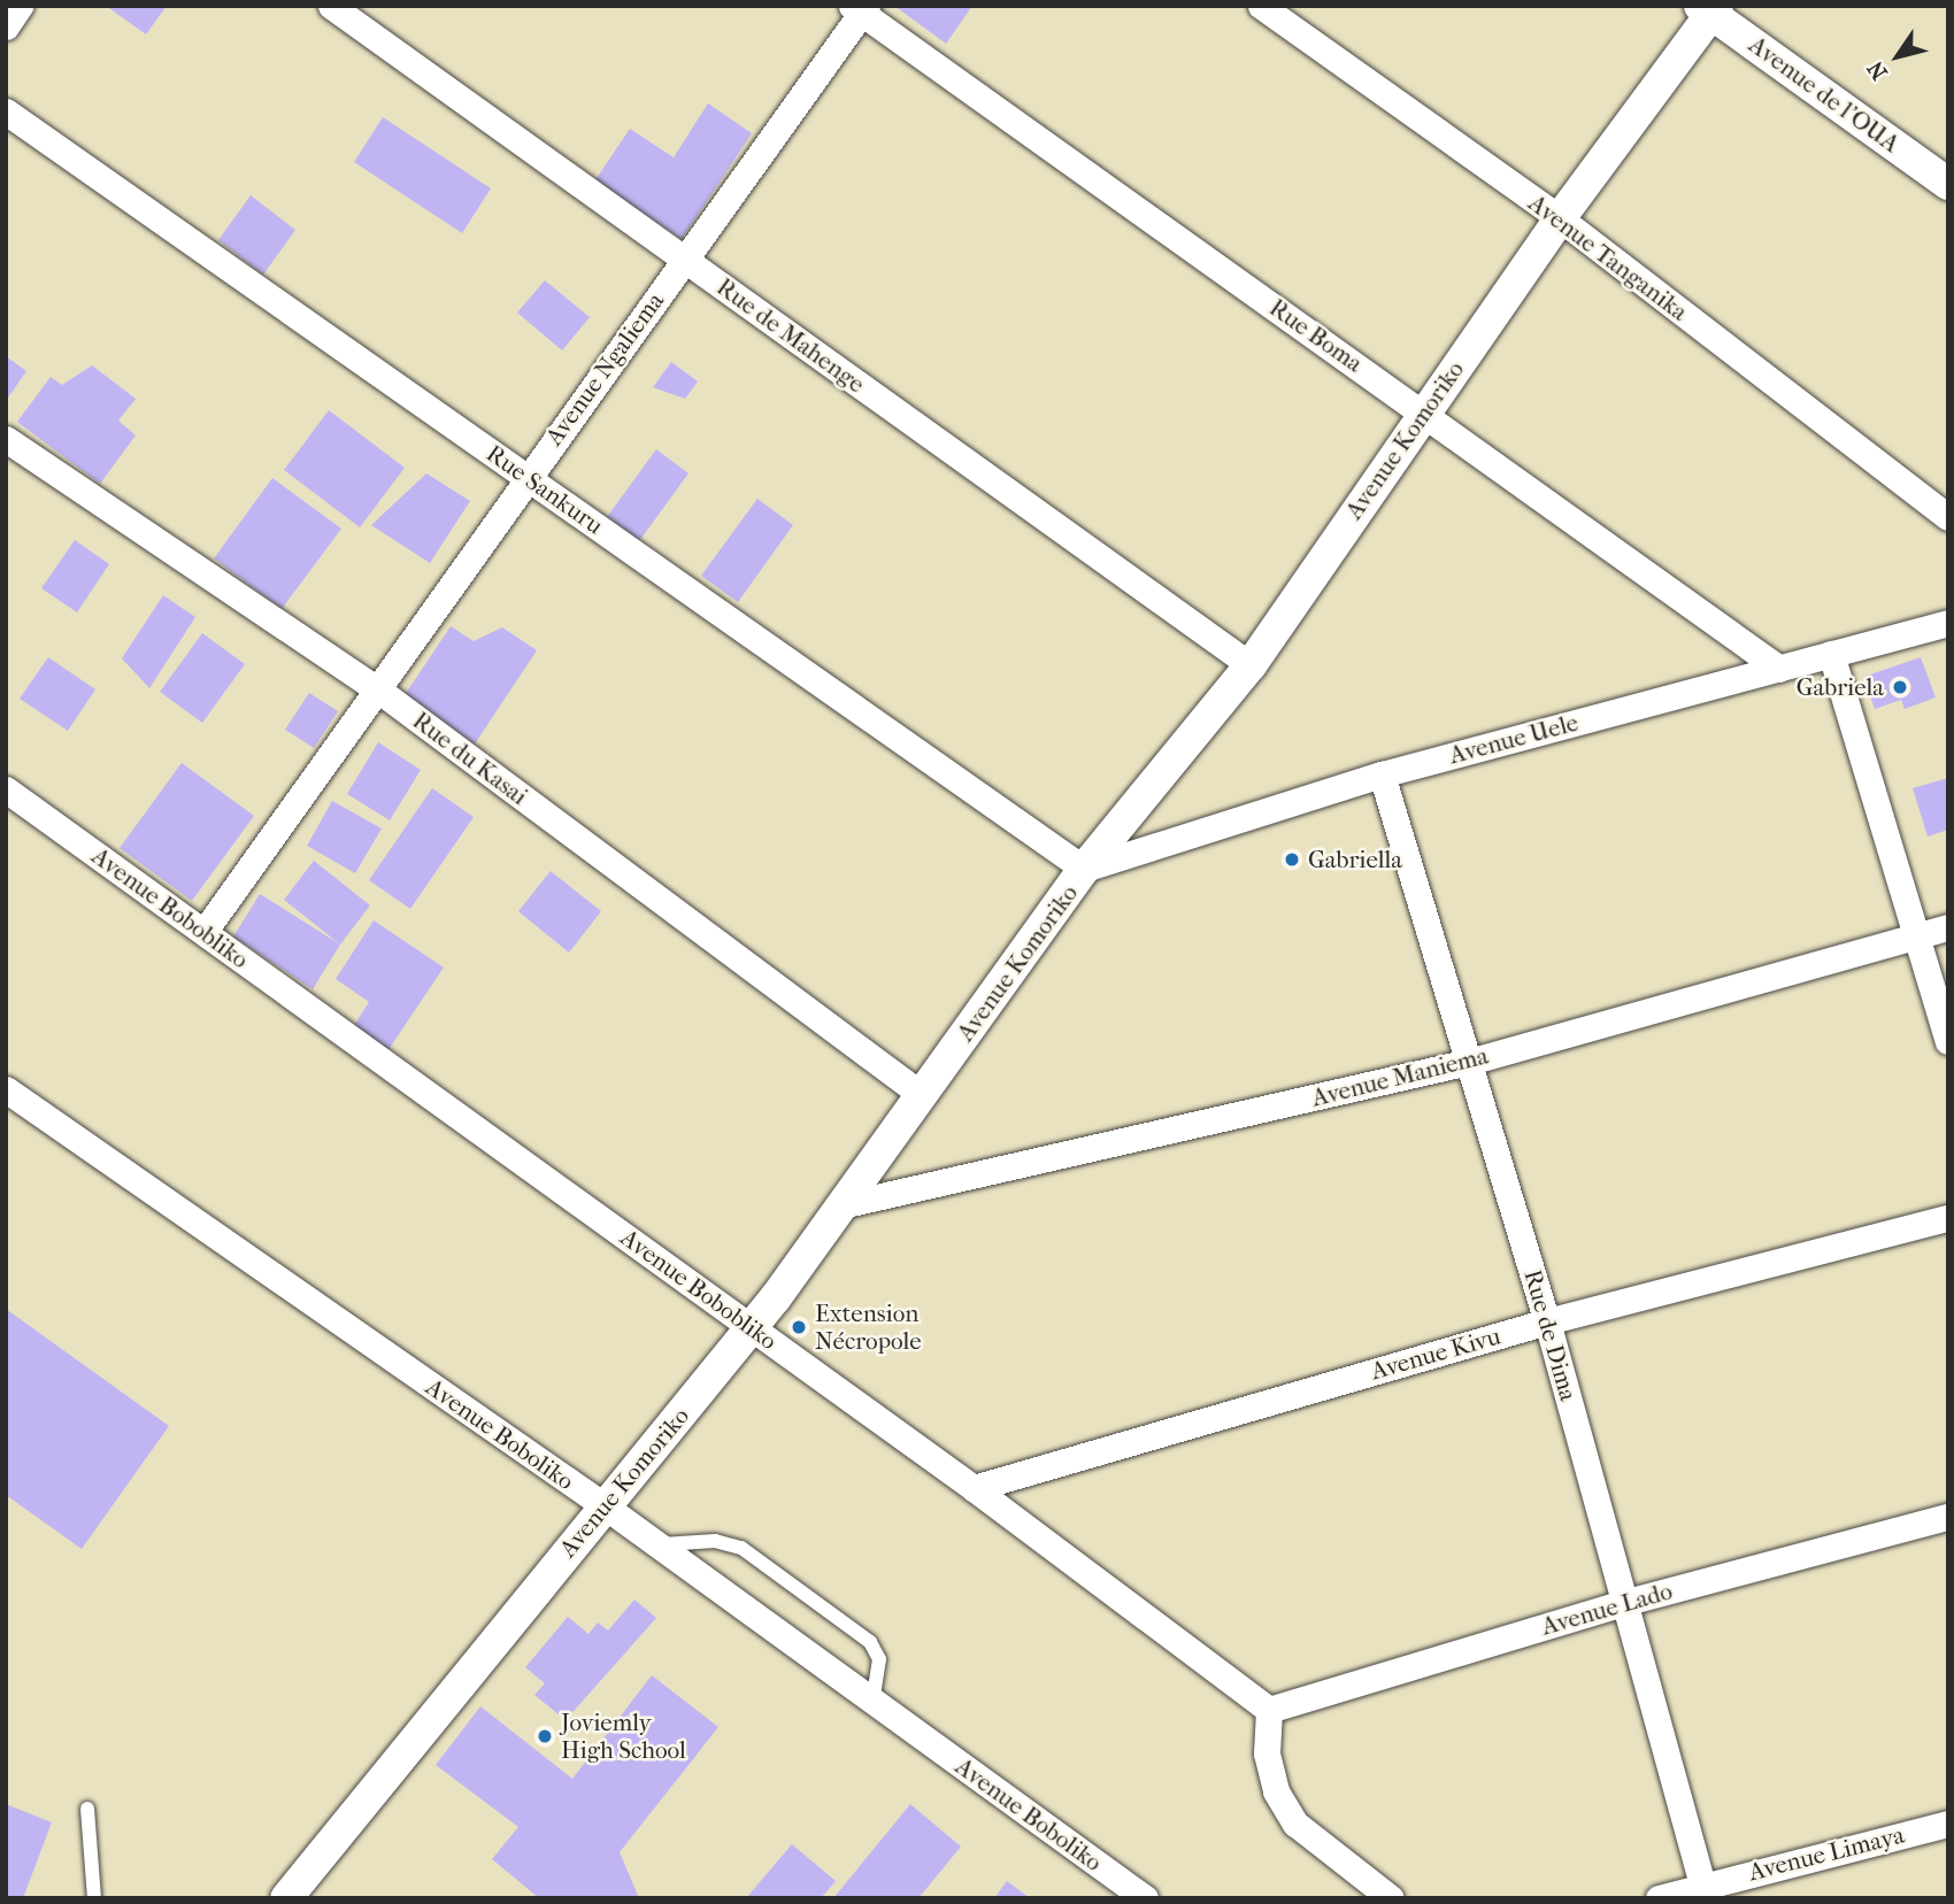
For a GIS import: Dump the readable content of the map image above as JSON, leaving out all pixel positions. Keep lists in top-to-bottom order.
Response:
{
  "streets": {
    "street": [
      "Avenue de l’OUA",
      "Avenue Tanganika",
      "Rue de Mahenge",
      "Rue Boma",
      "Avenue Ngaliema",
      "Avenue Komoriko",
      "Rue Sankuru",
      "Avenue Uele",
      "Rue du Kasai",
      "Avenue Bobobliko",
      "Avenue Maniema",
      "Rue de Dima",
      "Avenue Kivu",
      "Avenue Boboliko",
      "Avenue Lado",
      "Avenue Limaya"
    ]
  },
  "crossings": [
    ["Avenue de l’OUA", "Avenue Komoriko"],
    ["Avenue Tanganika", "Avenue Komoriko"],
    ["Rue de Mahenge", "Avenue Ngaliema"],
    ["Rue de Mahenge", "Avenue Komoriko"],
    ["Rue Boma", "Avenue Ngaliema"],
    ["Rue Boma", "Avenue Komoriko"],
    ["Rue Boma", "Avenue Uele"],
    ["Avenue Ngaliema", "Rue Sankuru"],
    ["Avenue Ngaliema", "Rue du Kasai"],
    ["Avenue Ngaliema", "Avenue Bobobliko"],
    ["Avenue Komoriko", "Rue Sankuru"],
    ["Avenue Komoriko", "Avenue Uele"],
    ["Avenue Komoriko", "Rue du Kasai"],
    ["Avenue Komoriko", "Avenue Bobobliko"],
    ["Avenue Komoriko", "Avenue Maniema"],
    ["Avenue Komoriko", "Avenue Boboliko"],
    ["Rue Sankuru", "Avenue Uele"],
    ["Avenue Uele", "Rue de Dima"],
    ["Avenue Bobobliko", "Avenue Kivu"],
    ["Avenue Bobobliko", "Avenue Lado"],
    ["Avenue Maniema", "Rue de Dima"],
    ["Rue de Dima", "Avenue Kivu"],
    ["Rue de Dima", "Avenue Lado"],
    ["Rue de Dima", "Avenue Limaya"]
  ],
  "places": [
    "Gabriela",
    "Gabriella",
    "Extension Nécropole",
    "Joviemly High School"
  ],
  "north": "bottom left"
}
